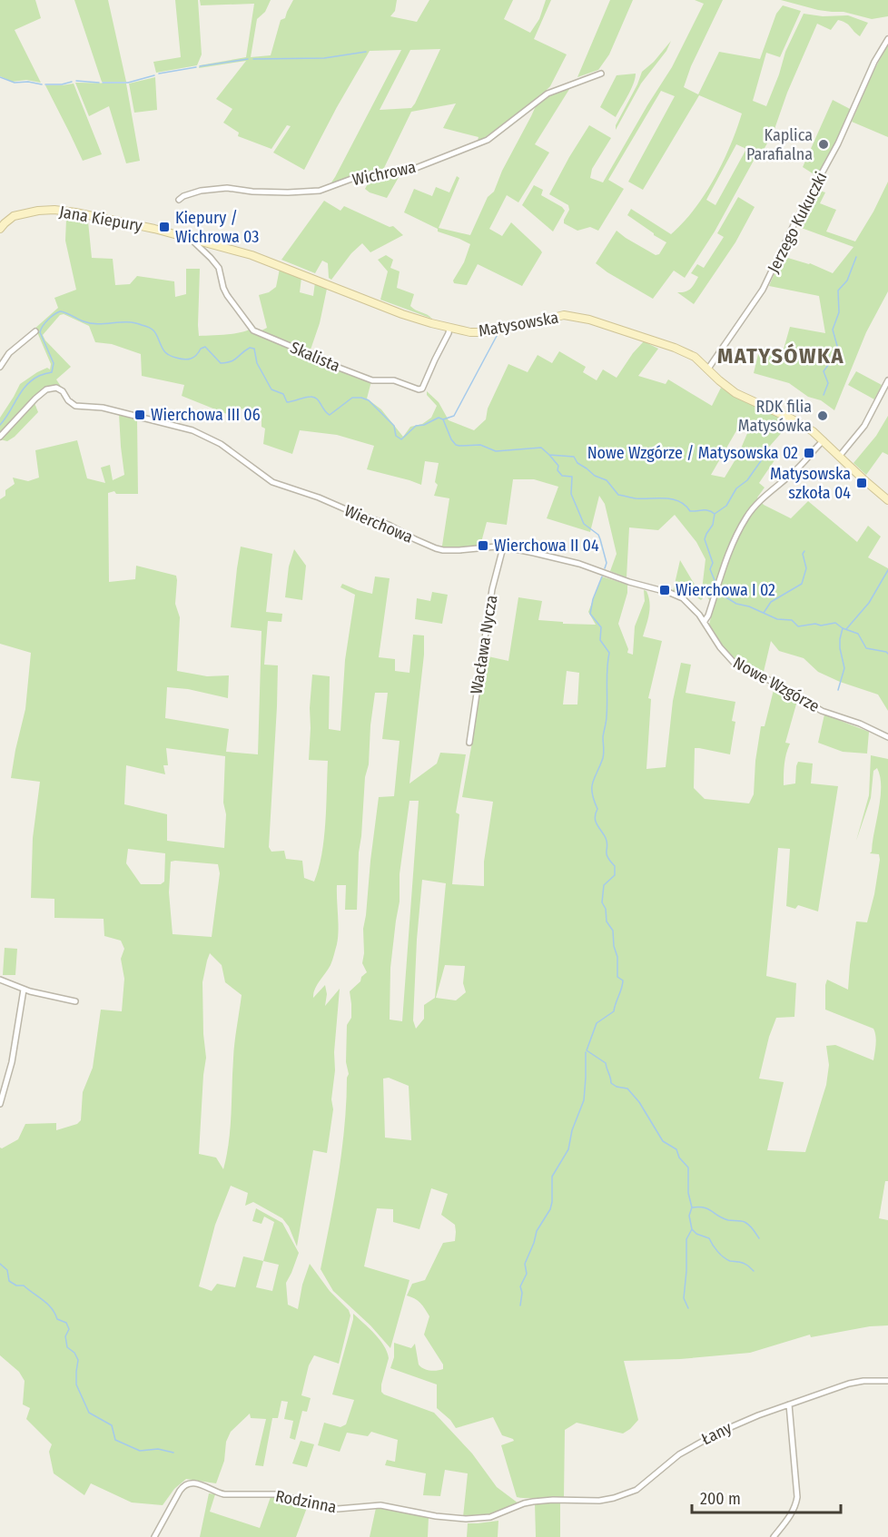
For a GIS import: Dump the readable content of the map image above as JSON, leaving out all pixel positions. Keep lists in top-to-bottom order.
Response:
{
  "streets": {
    "street": [
      "Wichrowa",
      "Jana Kiepury",
      "Jerzego Kukuczki",
      "Matysowska",
      "Skalista",
      "Wierchowa",
      "Wacława Nycza",
      "Nowe Wzgórze",
      "Łany",
      "Rodzinna"
    ]
  },
  "crossings": [
    ["Jana Kiepury", "Matysowska"],
    ["Jerzego Kukuczki", "Matysowska"],
    ["Matysowska", "Skalista"],
    ["Wierchowa", "Wacława Nycza"],
    ["Wierchowa", "Nowe Wzgórze"],
    ["Łany", "Rodzinna"]
  ],
  "districts": ["MATYSÓWKA"],
  "places": {
    "other": ["Kaplica Parafialna", "RDK filia Matysówka"],
    "transit": [
      "Kiepury / Wichrowa 03",
      "Wierchowa III 06",
      "Nowe Wzgórze / Matysowska 02",
      "Matysowska szkoła 04",
      "Wierchowa II 04",
      "Wierchowa I 02"
    ]
  },
  "scale_bar": "200 m"
}
